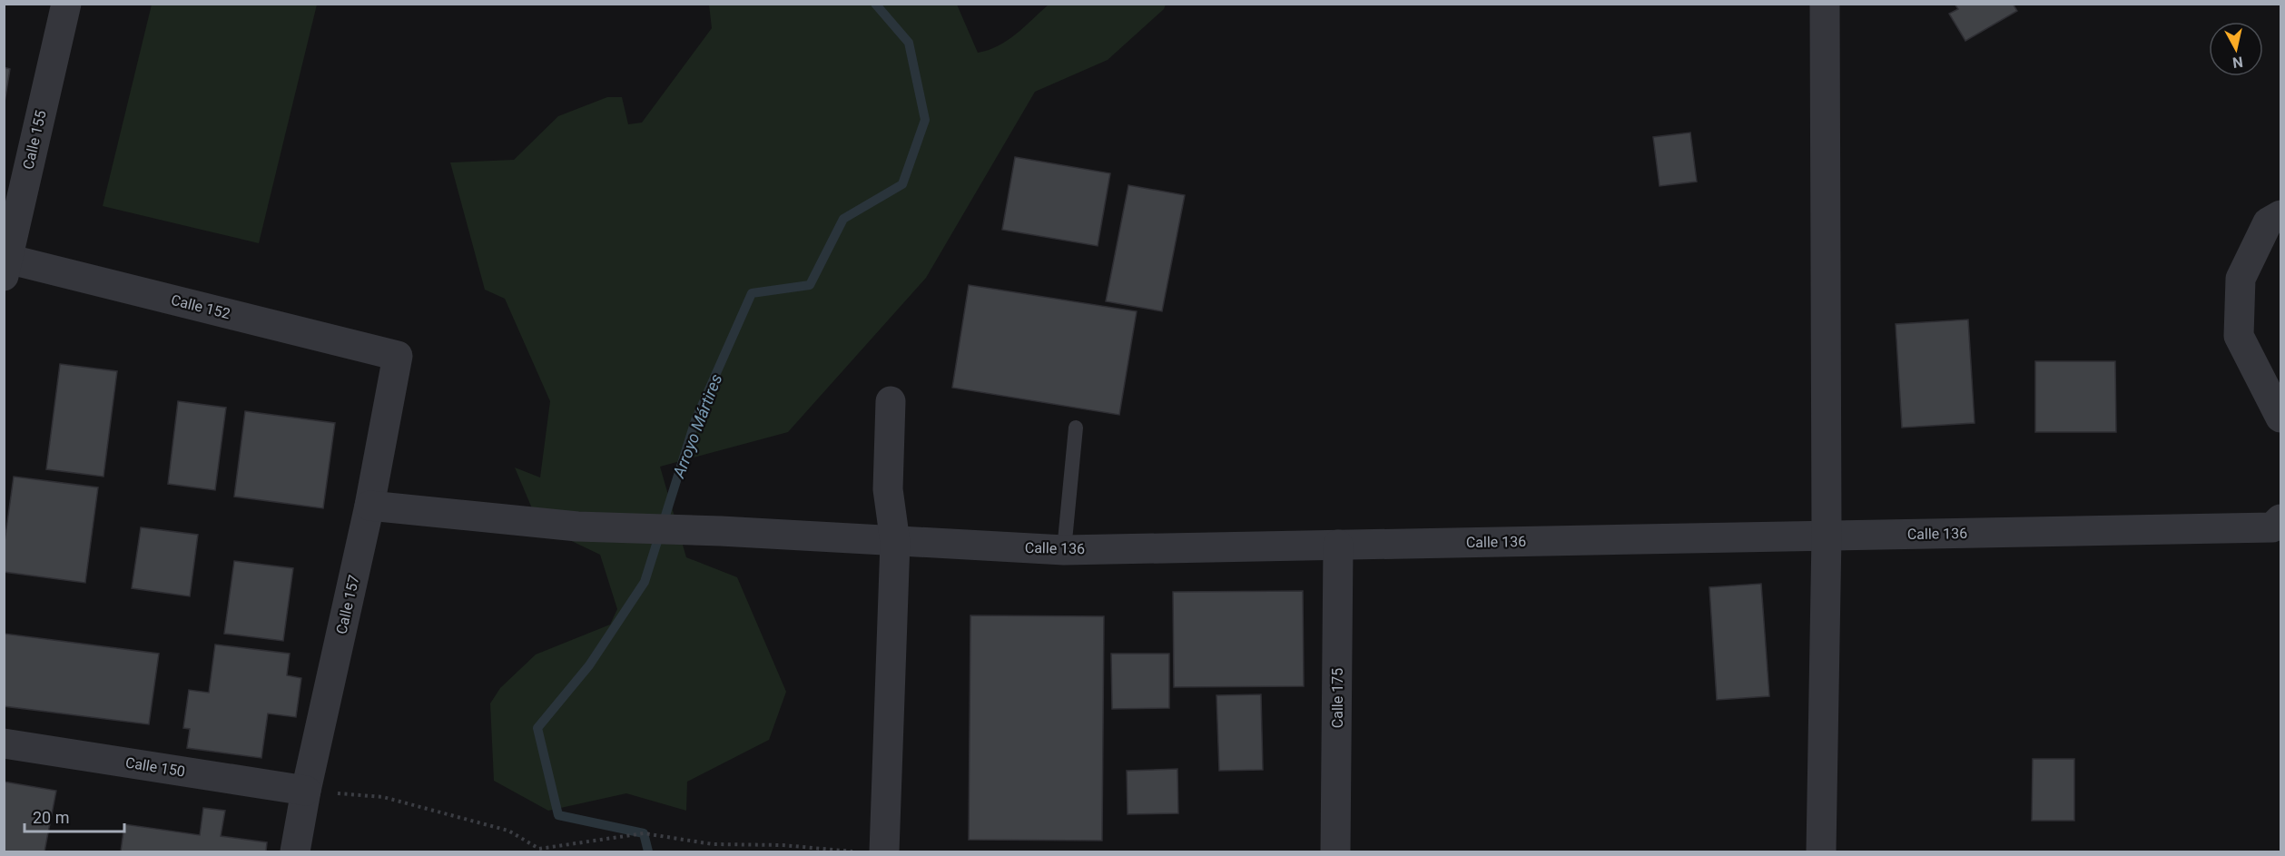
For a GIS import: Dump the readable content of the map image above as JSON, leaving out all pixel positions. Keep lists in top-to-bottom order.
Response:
{
  "streets": {
    "street": [
      "Calle 155",
      "Calle 152",
      "Calle 136",
      "Calle 157",
      "Calle 175",
      "Calle 150"
    ]
  },
  "crossings": [
    ["Calle 155", "Calle 152"],
    ["Calle 152", "Calle 157"],
    ["Calle 136", "Calle 157"],
    ["Calle 136", "Calle 175"],
    ["Calle 157", "Calle 150"]
  ],
  "water": ["Arroyo Mártires"],
  "scale_bar": "20 m",
  "north": "bottom"
}
